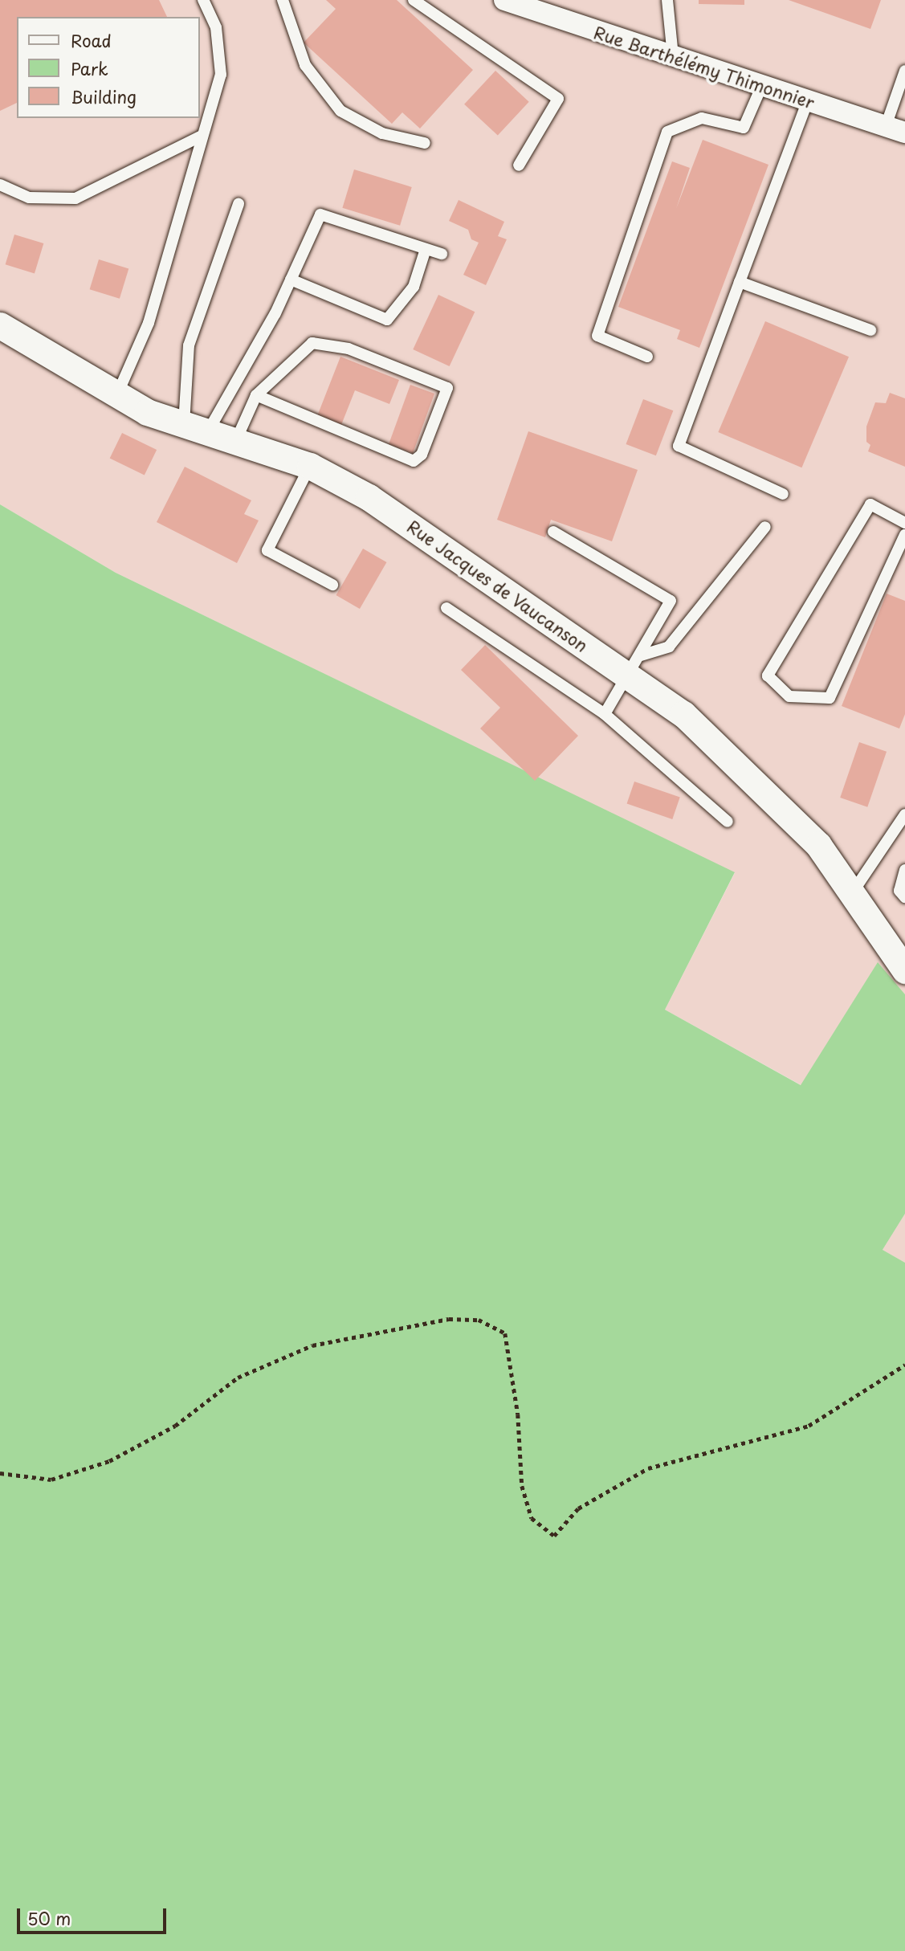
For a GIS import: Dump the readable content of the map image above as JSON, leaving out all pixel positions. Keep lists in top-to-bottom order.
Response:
{
  "streets": {
    "street": ["Rue Barthélémy Thimonnier", "Rue Jacques de Vaucanson"]
  },
  "legend": ["Road", "Park", "Building"],
  "scale_bar": "50 m"
}
